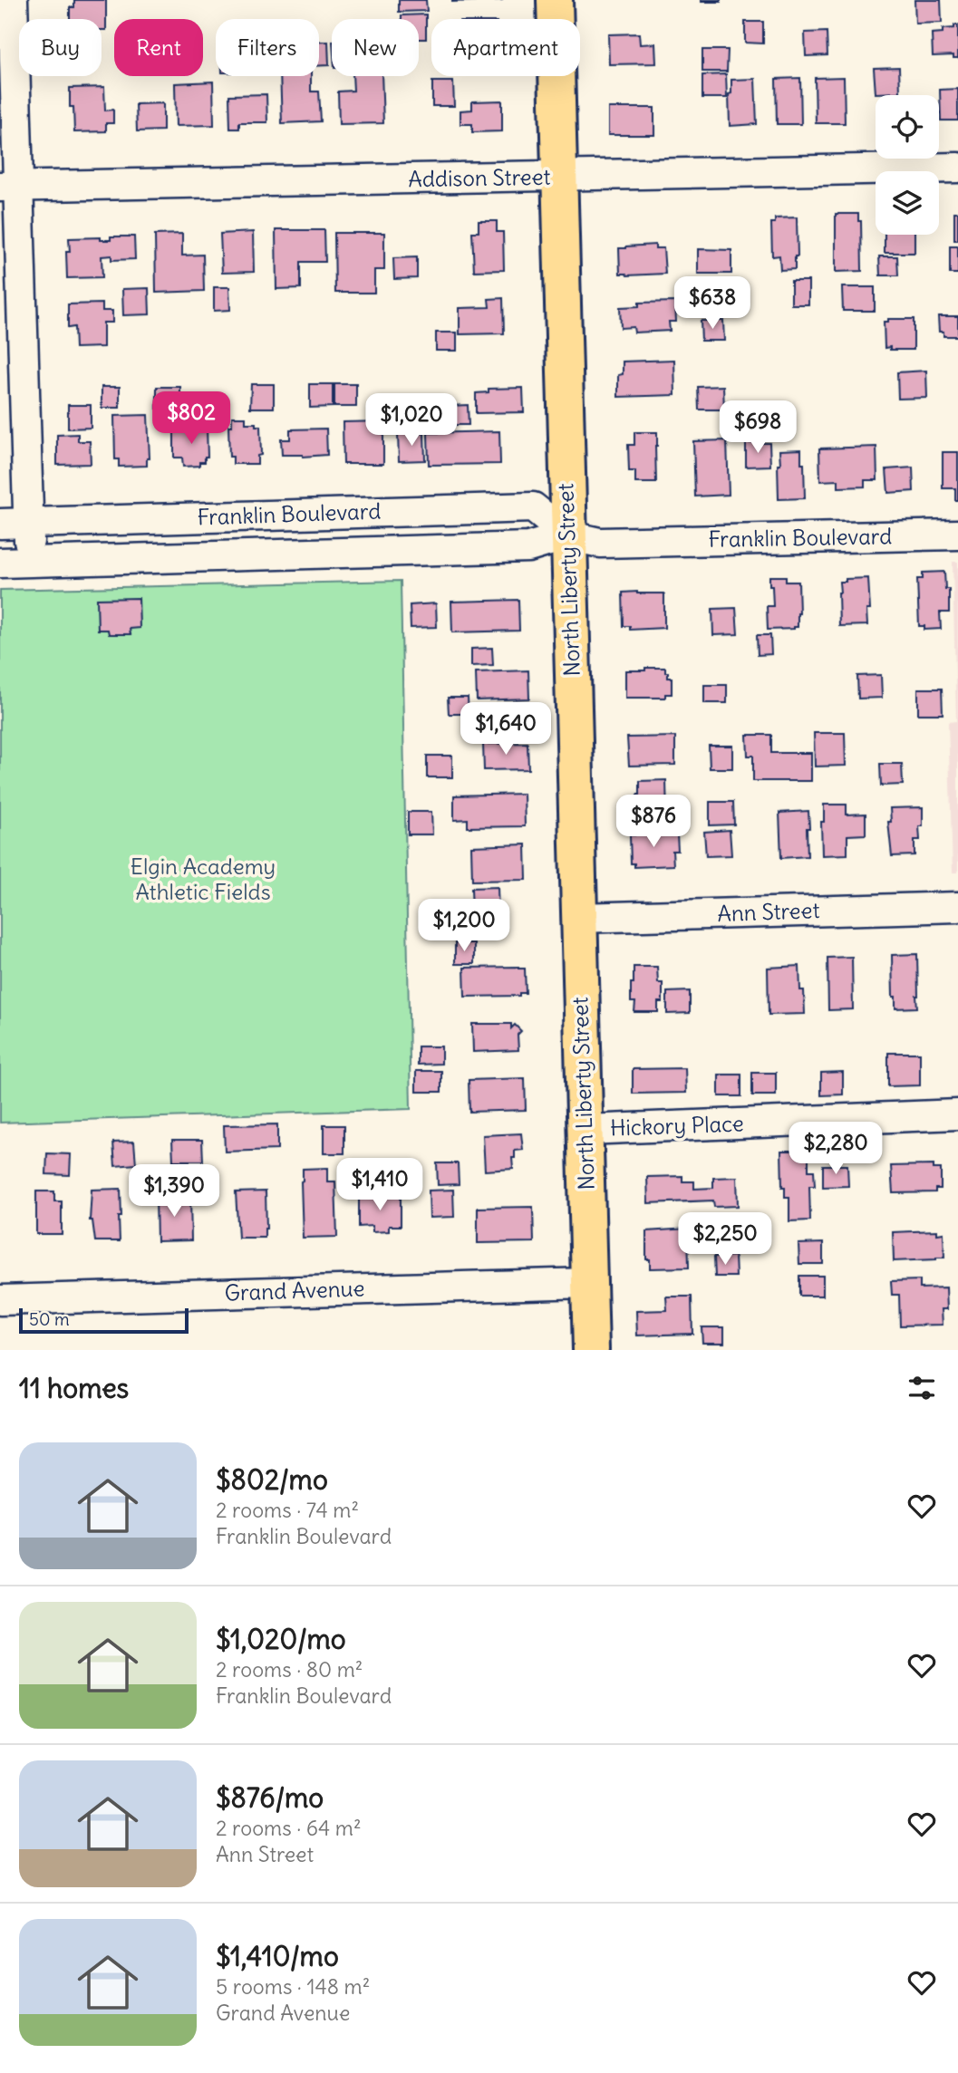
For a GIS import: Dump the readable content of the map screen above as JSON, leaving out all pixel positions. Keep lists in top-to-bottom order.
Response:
{
  "streets": {
    "main road": ["North Liberty Street"],
    "street": [
      "Addison Street",
      "Franklin Boulevard",
      "Ann Street",
      "Hickory Place",
      "Grand Avenue"
    ]
  },
  "crossings": [
    ["Addison Street", "North Liberty Street"],
    ["Franklin Boulevard", "North Liberty Street"],
    ["North Liberty Street", "Ann Street"],
    ["North Liberty Street", "Hickory Place"],
    ["North Liberty Street", "Grand Avenue"]
  ],
  "parks": ["Elgin Academy Athletic Fields"],
  "scale_bar": "50 m",
  "page": {
    "chip": [
      "Buy",
      "Rent",
      "Filters",
      "New",
      "Apartment"
    ],
    "price": [
      "$638",
      "$802",
      "$1,020",
      "$698",
      "$1,640",
      "$876",
      "$1,200",
      "$2,280",
      "$1,410",
      "$1,390",
      "$2,250"
    ],
    "scale": "50 m",
    "heading": "11 homes",
    "list": [
      {
        "name": "$802/mo",
        "note": "2 rooms · 74 m² · Franklin Boulevard"
      },
      {
        "name": "$1,020/mo",
        "note": "2 rooms · 80 m² · Franklin Boulevard"
      },
      {
        "name": "$876/mo",
        "note": "2 rooms · 64 m² · Ann Street"
      },
      {
        "name": "$1,410/mo",
        "note": "5 rooms · 148 m² · Grand Avenue"
      }
    ]
  }
}
